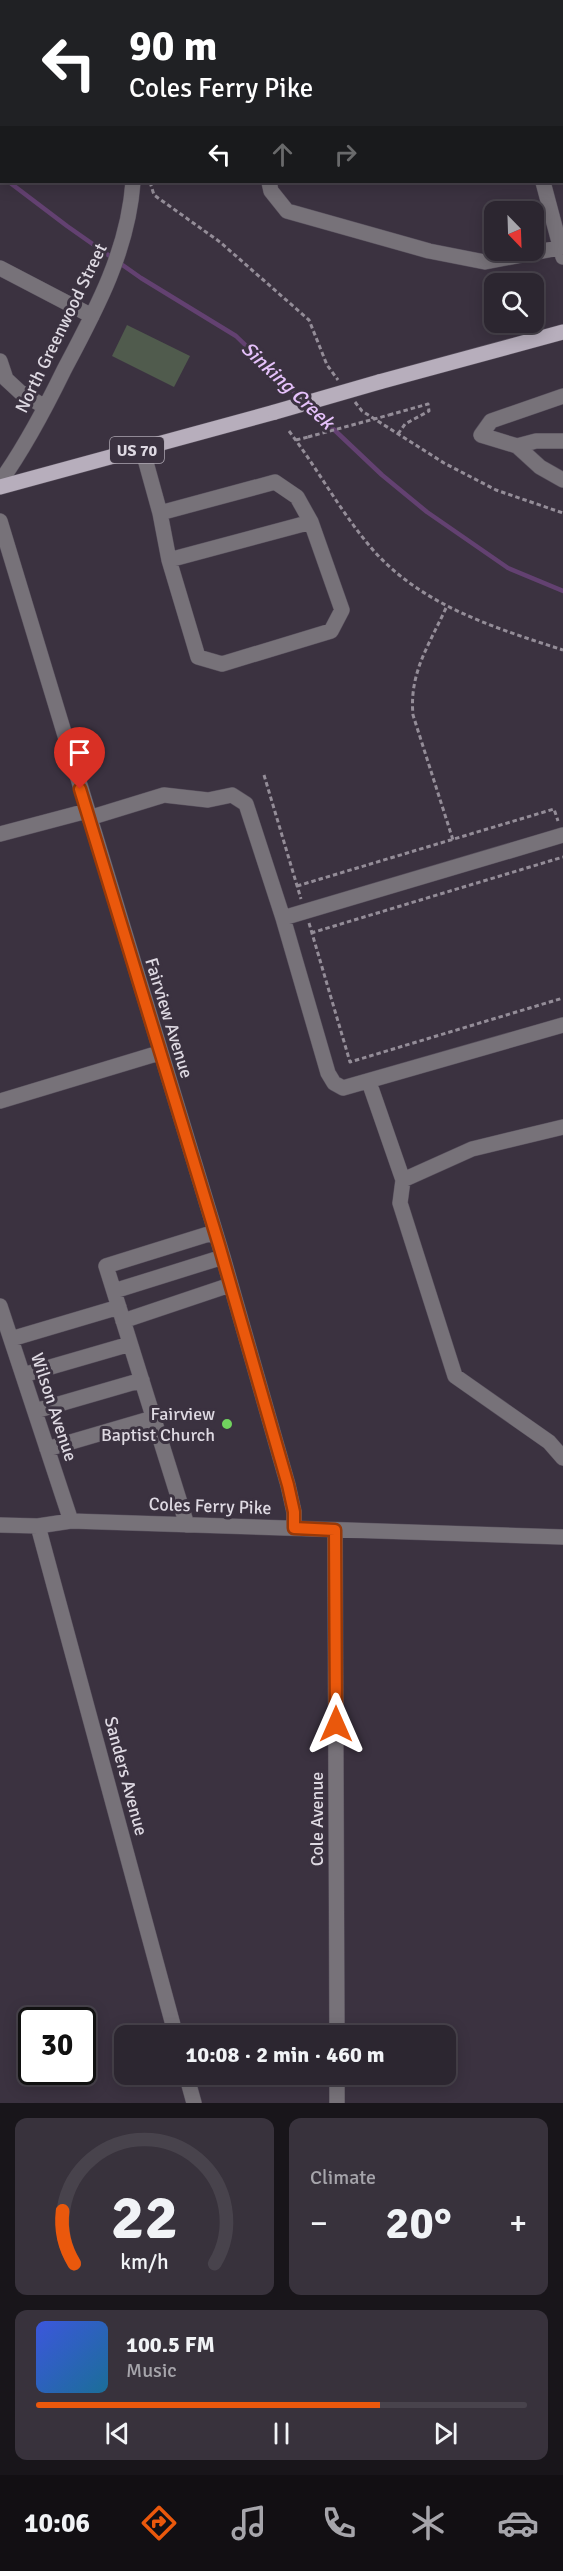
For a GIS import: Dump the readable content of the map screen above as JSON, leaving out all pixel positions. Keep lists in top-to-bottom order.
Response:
{
  "streets": {
    "main road": ["US 70"],
    "street": [
      "North Greenwood Street",
      "Fairview Avenue",
      "Wilson Avenue",
      "Coles Ferry Pike",
      "Sanders Avenue",
      "Cole Avenue"
    ]
  },
  "crossings": [
    ["Fairview Avenue", "Coles Ferry Pike"],
    ["Wilson Avenue", "Coles Ferry Pike"],
    ["Coles Ferry Pike", "Sanders Avenue"],
    ["Coles Ferry Pike", "Cole Avenue"]
  ],
  "water": ["Sinking Creek"],
  "places": ["Fairview Baptist Church"],
  "north": "bottom right",
  "page": {
    "turn": ["90 m", "Coles Ferry Pike"],
    "limit": "30",
    "trip": "10:08 · 2 min · 460 m",
    "tile": "Climate",
    "heat": ["−", "20°", "+"],
    "song": ["100.5 FM", "Music"],
    "tabs": "10:06",
    "gauge": ["22", "km/h"]
  }
}
